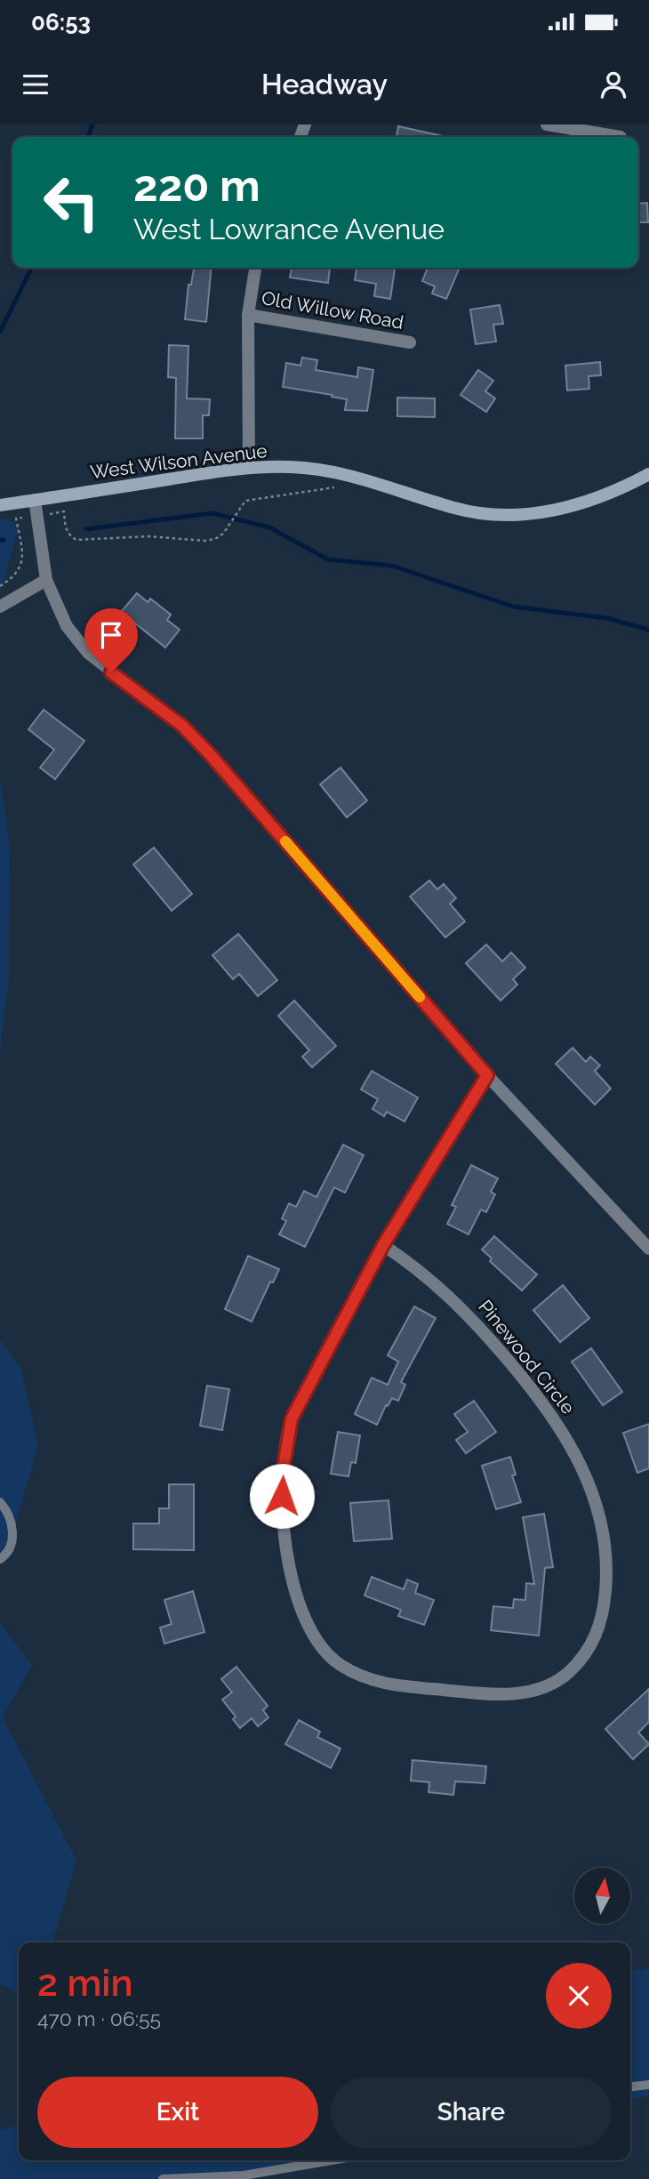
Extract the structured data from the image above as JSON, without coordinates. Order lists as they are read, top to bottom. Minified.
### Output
{"streets":{"street":["Old Willow Road","West Wilson Avenue","Pinewood Circle"]},"north":"top","page":{"status":"06:53","header":"Headway","turn":["220 m","West Lowrance Avenue"],"heading":["2 min","470 m · 06:55"],"buttons":["Exit","Share"]}}
